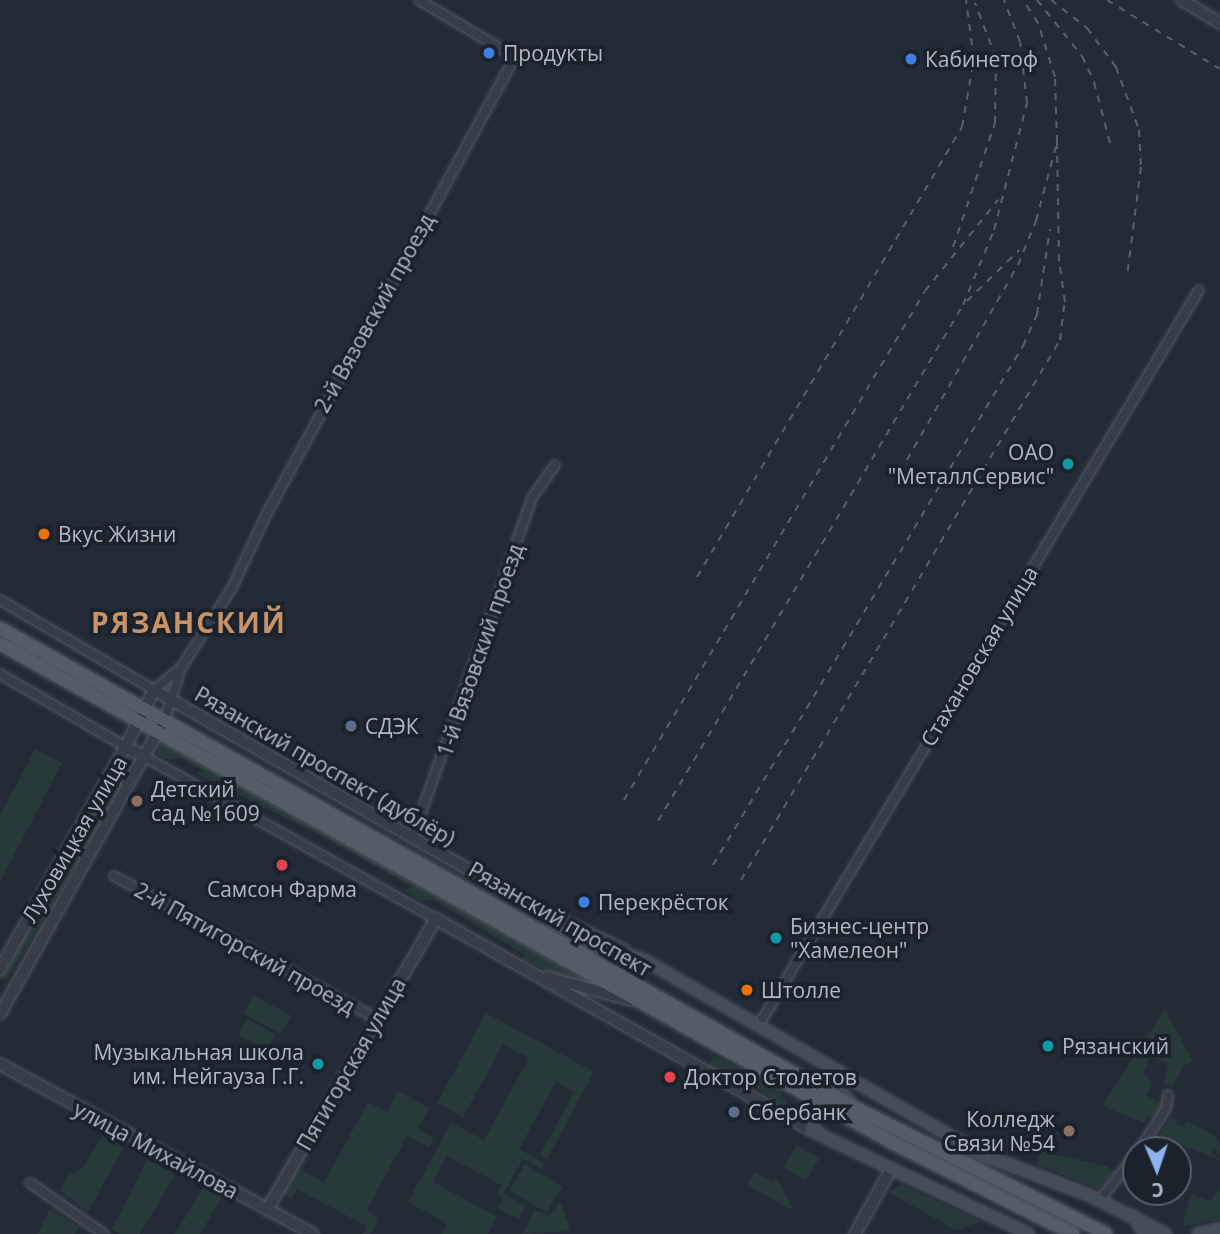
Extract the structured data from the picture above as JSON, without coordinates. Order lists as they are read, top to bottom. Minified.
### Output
{"streets":{"main road":["Рязанский проспект (дублёр)","Рязанский проспект"],"street":["2-й Вязовский проезд","1-й Вязовский проезд","Стахановская улица","Луховицкая улица","2-й Пятигорский проезд","Пятигорская улица","улица Михайлова"]},"crossings":[["2-й Вязовский проезд","Рязанский проспект (дублёр)"],["2-й Вязовский проезд","Луховицкая улица"],["2-й Вязовский проезд","Рязанский проспект"],["1-й Вязовский проезд","Рязанский проспект (дублёр)"],["Стахановская улица","Рязанский проспект (дублёр)"],["Луховицкая улица","Рязанский проспект"],["2-й Пятигорский проезд","Пятигорская улица"],["Пятигорская улица","улица Михайлова"]],"districts":["РЯЗАНСКИЙ"],"places":["Продукты","Кабинетоф","ОАО \"МеталлСервис\"","Вкус Жизни","СДЭК","Детский сад №1609","Самсон Фарма","Перекрёсток","Бизнес-центр \"Хамелеон\"","Штолле","Рязанский","Музыкальная школа им. Нейгауза Г.Г.","Доктор Столетов","Сбербанк","Колледж Связи №54"],"north":"bottom"}
